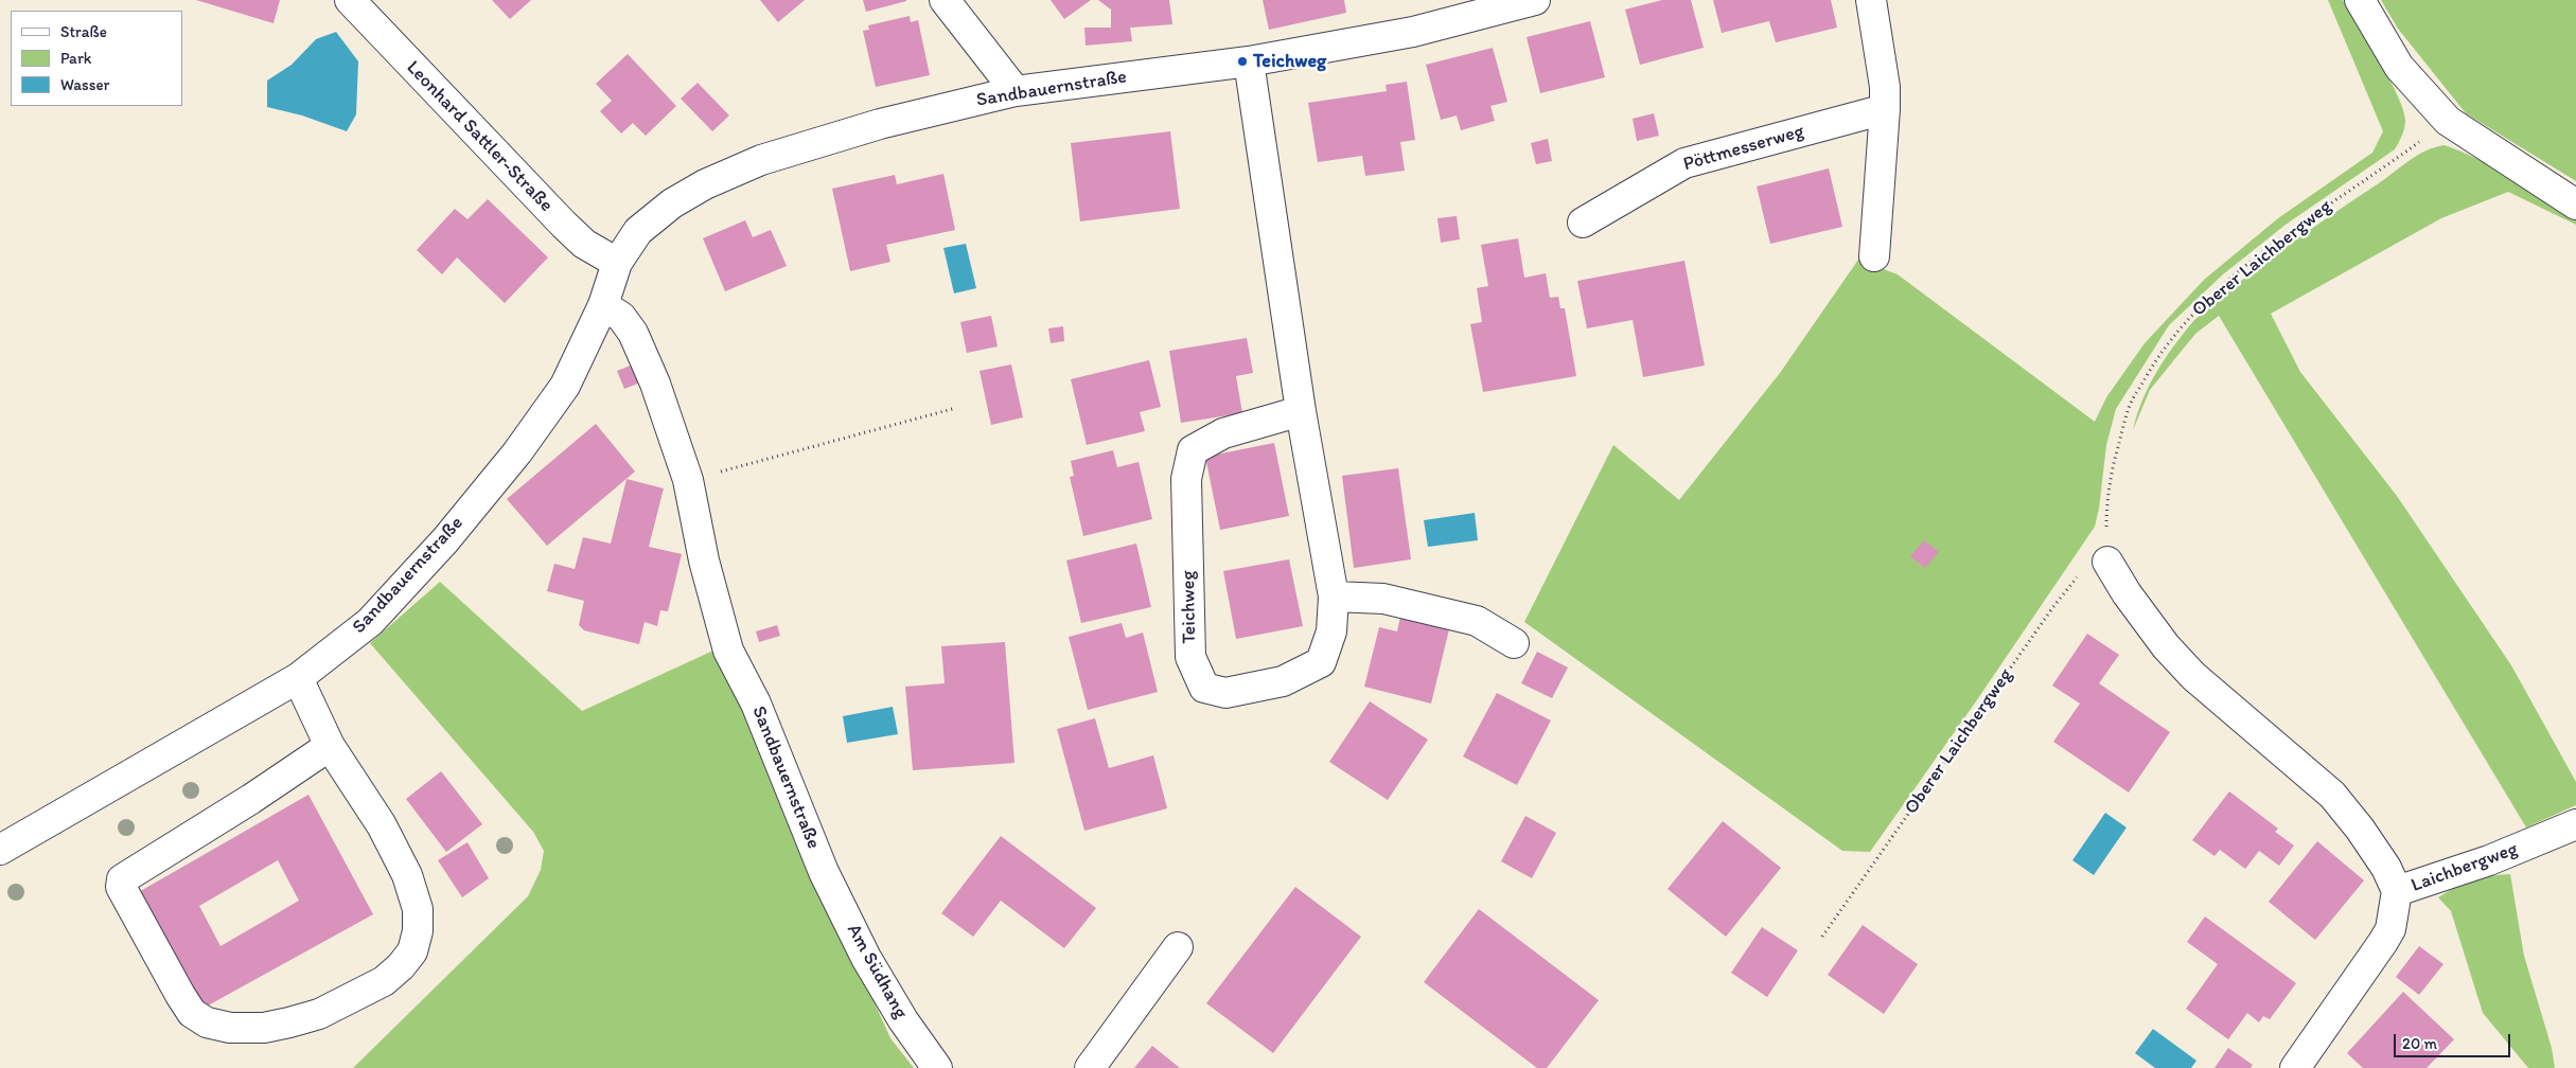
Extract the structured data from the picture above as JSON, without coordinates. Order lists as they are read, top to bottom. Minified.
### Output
{"streets":{"street":["Sandbauernstraße","Leonhard Sattler-Straße","Pöttmesserweg","Teichweg","Laichbergweg","Am Südhang"],"path":["Oberer Laichbergweg"]},"crossings":[["Sandbauernstraße","Leonhard Sattler-Straße"],["Sandbauernstraße","Teichweg"],["Sandbauernstraße","Am Südhang"]],"places":["Teichweg"],"legend":["Straße","Park","Wasser"],"scale_bar":"20 m"}
